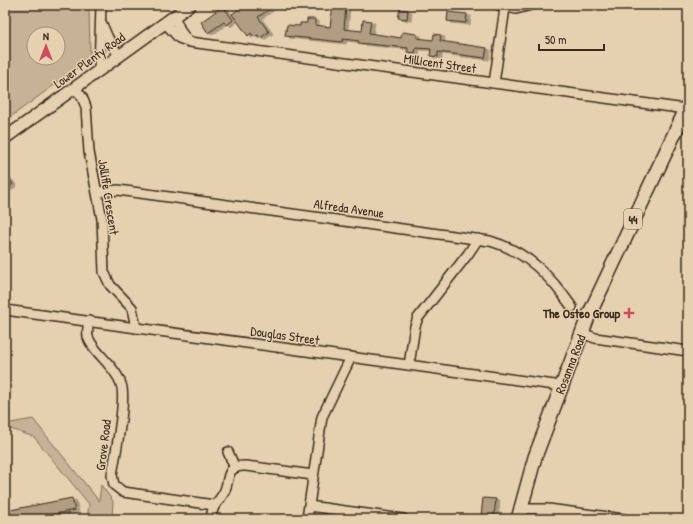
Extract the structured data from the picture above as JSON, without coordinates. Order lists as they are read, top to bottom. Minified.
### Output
{"streets":{"highway":["44","Rosanna Road"],"main road":["Lower Plenty Road"],"street":["Millicent Street","Jolliffe Crescent","Alfreda Avenue","Douglas Street","Grove Road"]},"crossings":[["Lower Plenty Road","Millicent Street"],["Lower Plenty Road","Jolliffe Crescent"],["Millicent Street","Rosanna Road"],["Jolliffe Crescent","Alfreda Avenue"],["Jolliffe Crescent","Douglas Street"],["Douglas Street","Rosanna Road"],["Douglas Street","Grove Road"]],"places":{"health":["The Osteo Group"]},"scale_bar":"50 m","north":"top"}
